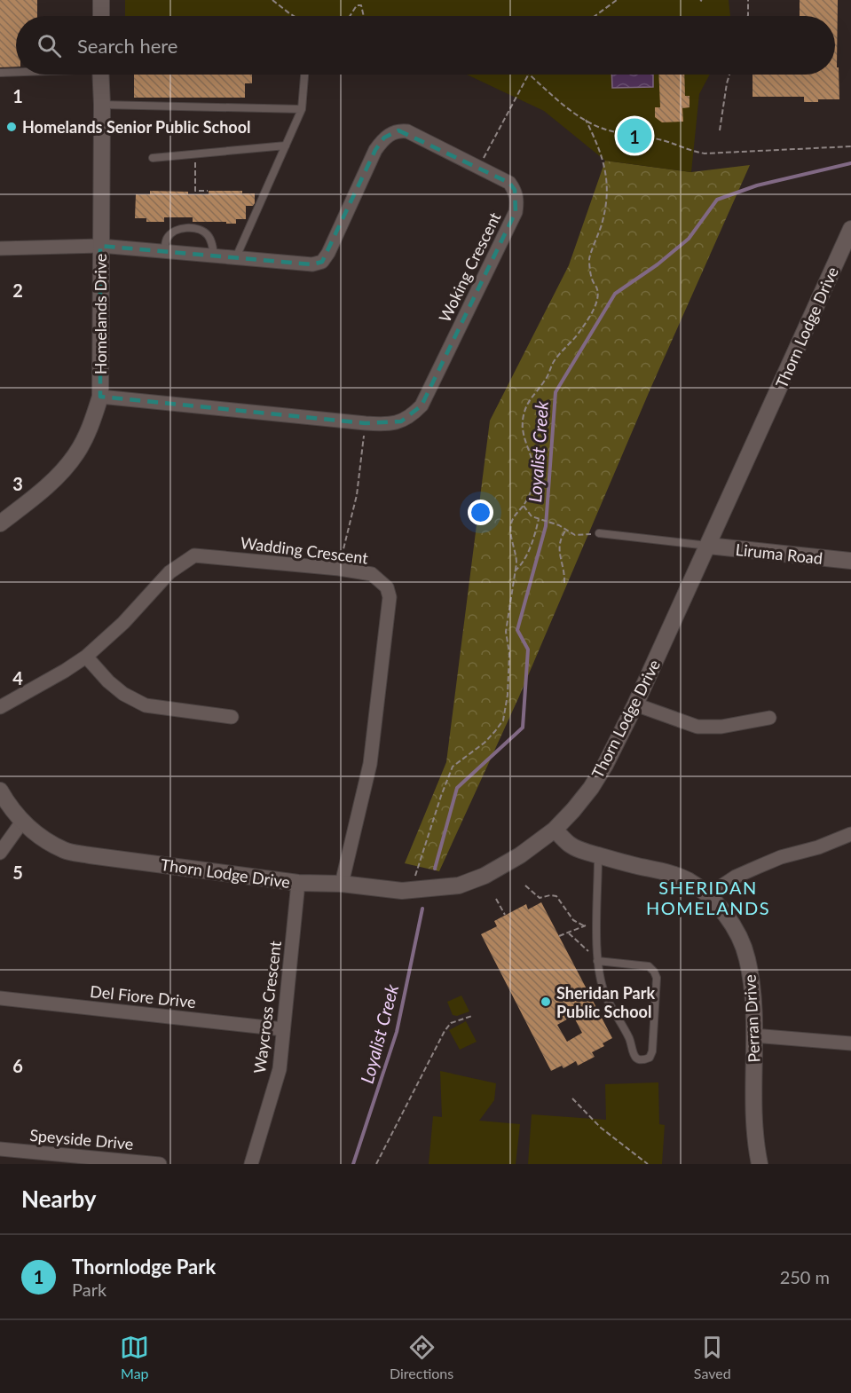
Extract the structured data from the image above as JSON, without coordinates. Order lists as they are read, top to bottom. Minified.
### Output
{"streets":{"street":["Woking Crescent","Homelands Drive","Thorn Lodge Drive","Wadding Crescent","Liruma Road","Del Fiore Drive","Waycross Crescent","Perran Drive","Speyside Drive"]},"crossings":[["Woking Crescent","Homelands Drive"],["Thorn Lodge Drive","Wadding Crescent"],["Thorn Lodge Drive","Liruma Road"],["Thorn Lodge Drive","Waycross Crescent"],["Thorn Lodge Drive","Perran Drive"],["Del Fiore Drive","Waycross Crescent"]],"districts":["SHERIDAN HOMELANDS"],"water":["Loyalist Creek"],"places":["Homelands Senior Public School","Sheridan Park Public School"],"page":{"search":"Search here","pins":"1","heading":"Nearby","list":[{"mark":"1","name":"Thornlodge Park","note":"Park","value":"250 m"}],"nav":["Map","Directions","Saved"]},"grid":{"rows":["1","2","3","4","5","6"]}}
